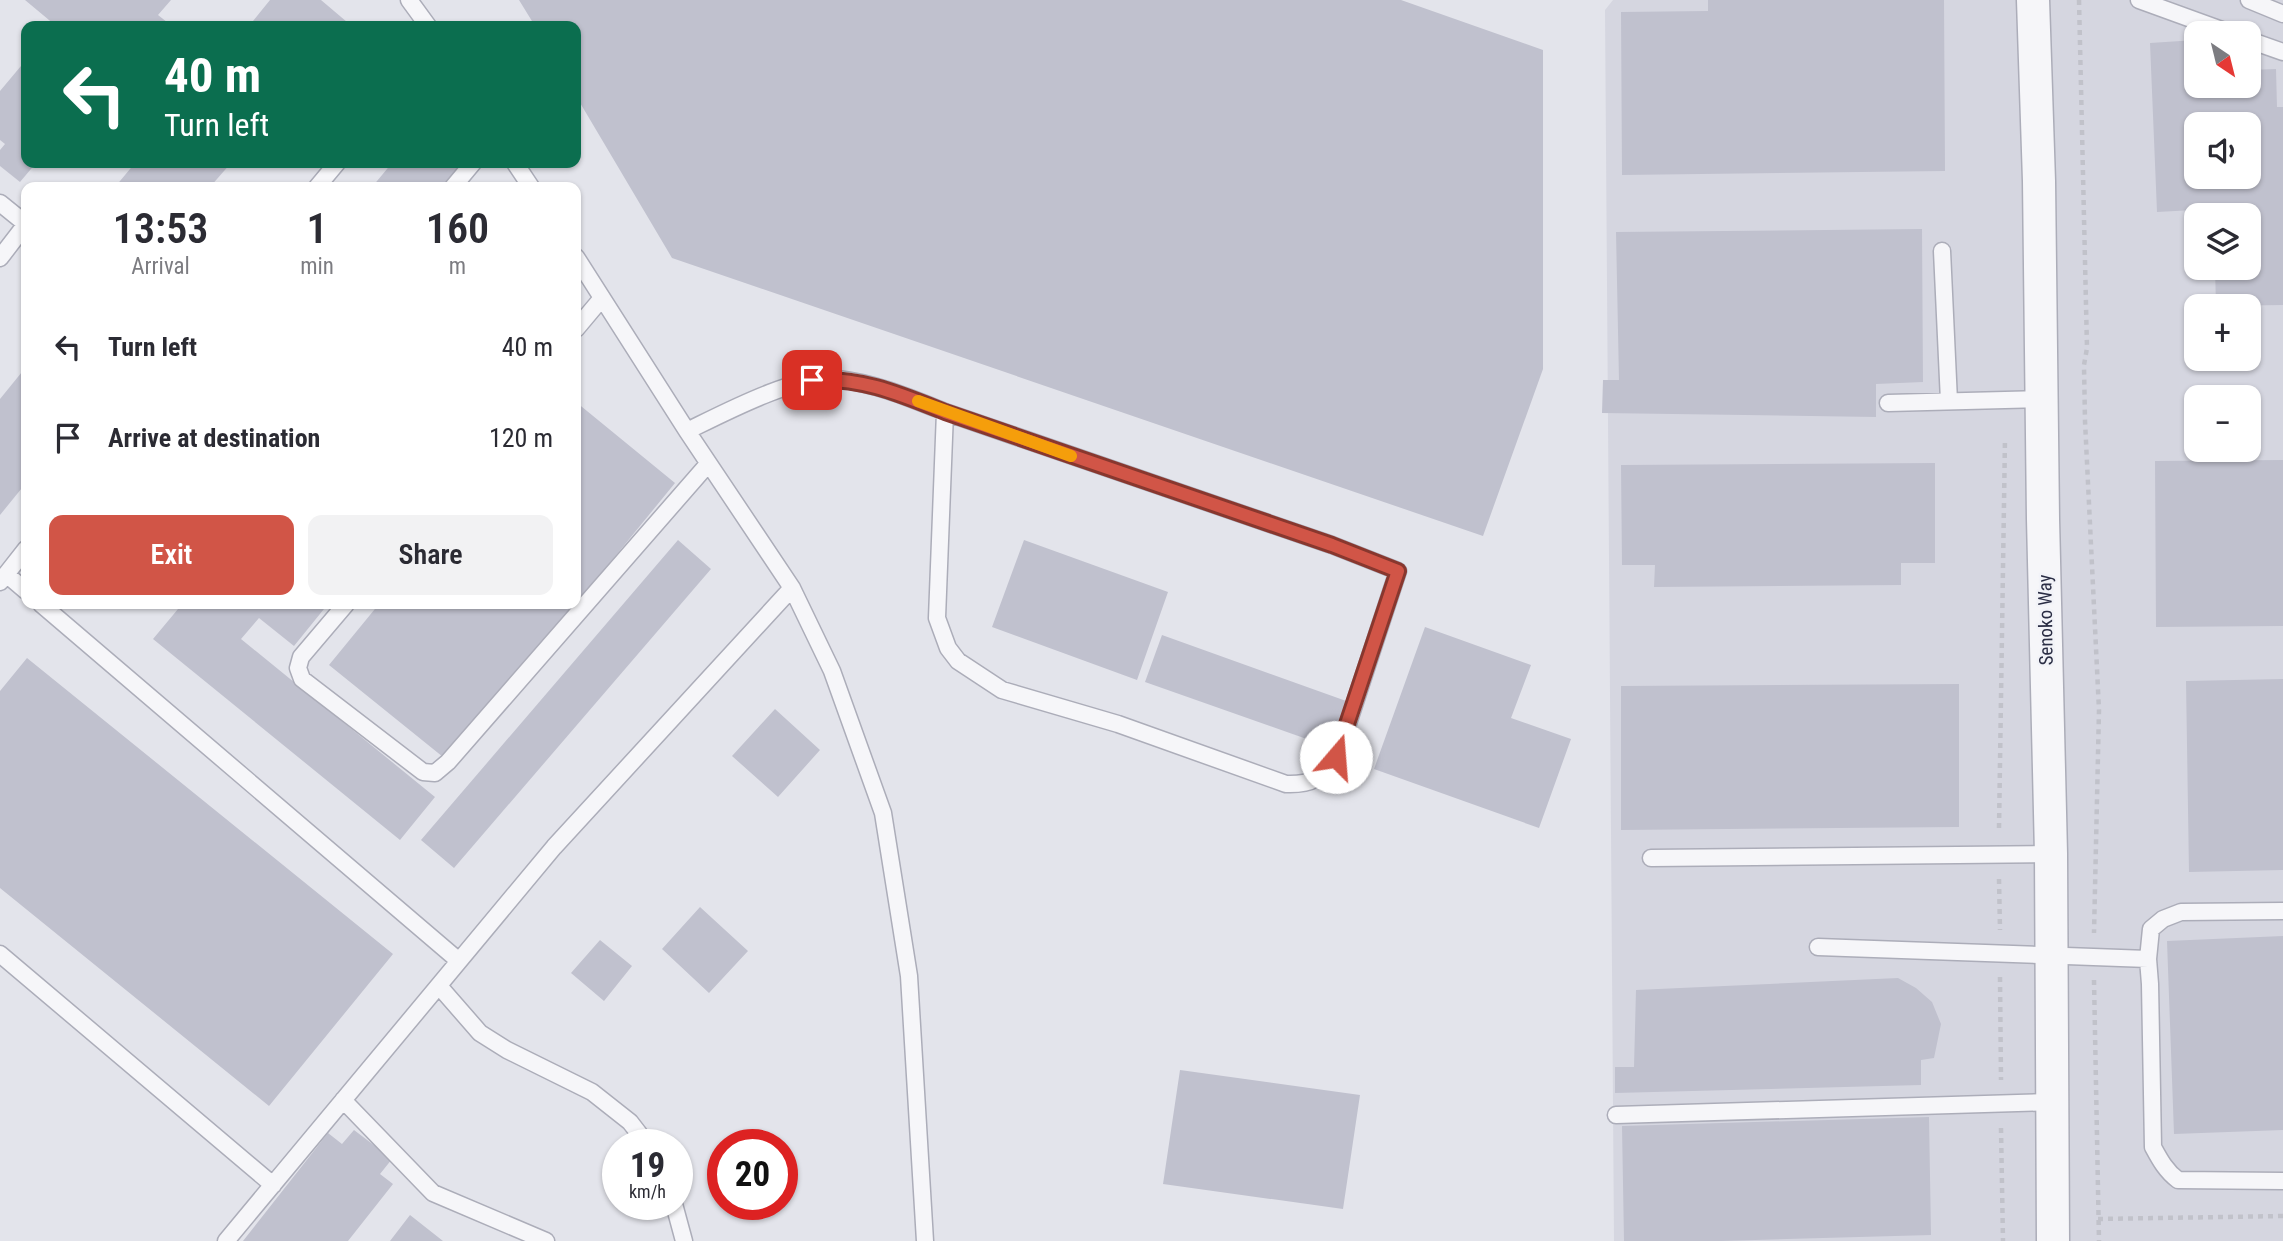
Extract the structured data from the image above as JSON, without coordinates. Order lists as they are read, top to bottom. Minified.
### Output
{"streets":{"street":["Senoko Way"]},"north":"bottom right","page":{"map_buttons":["+","−"],"turn":["40 m","Turn left"],"eta":["13:53","Arrival","1","min","160","m"],"list":[{"name":"Turn left","value":"40 m"},{"name":"Arrive at destination","value":"120 m"}],"buttons":["Exit","Share"],"speed":"19 km/h","limit":"20"}}
